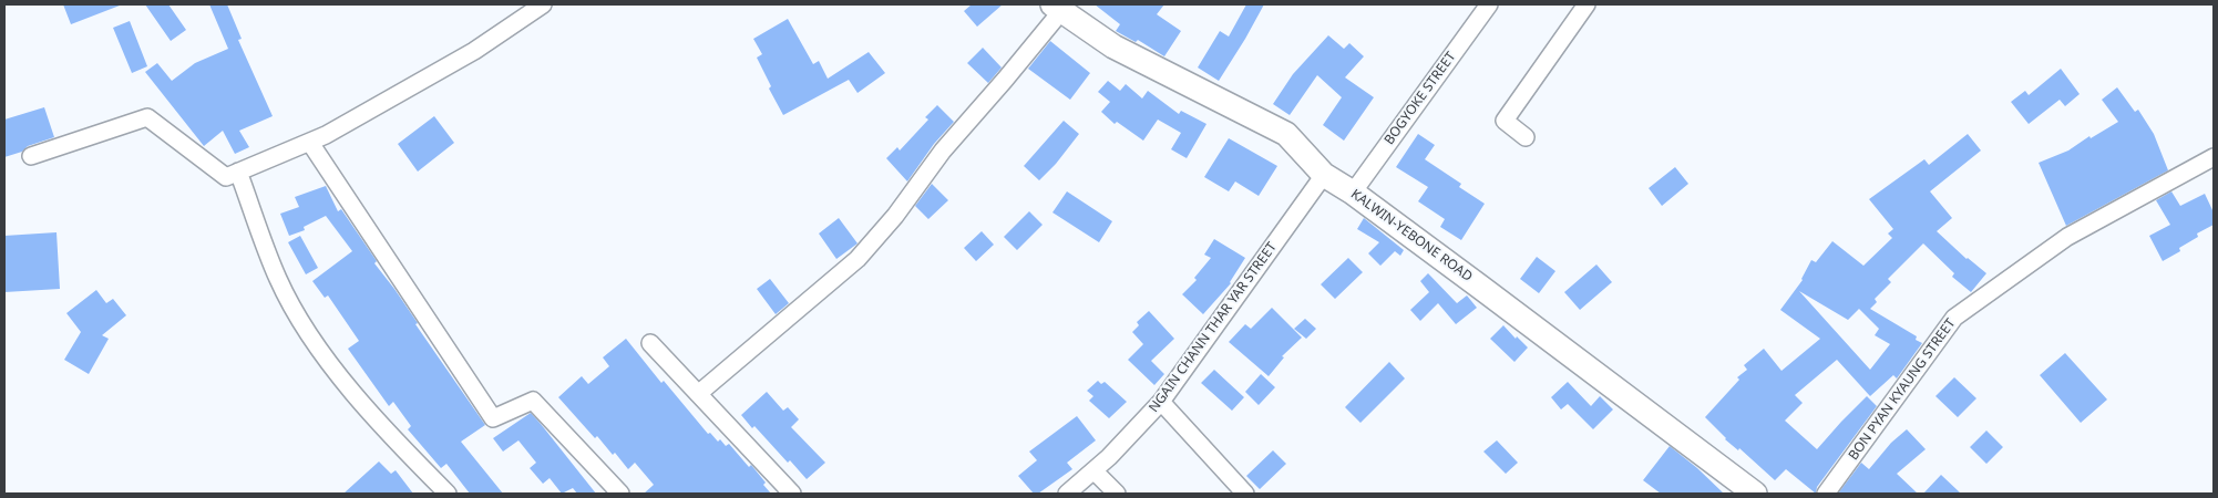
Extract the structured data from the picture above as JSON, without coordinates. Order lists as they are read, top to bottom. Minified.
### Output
{"streets":{"street":["BOGYOKE STREET","KALWIN-YEBONE ROAD","NGAIN CHANN THAR YAR STREET","BON PYAN KYAUNG STREET"]},"crossings":[["BOGYOKE STREET","KALWIN-YEBONE ROAD"],["KALWIN-YEBONE ROAD","NGAIN CHANN THAR YAR STREET"]]}
